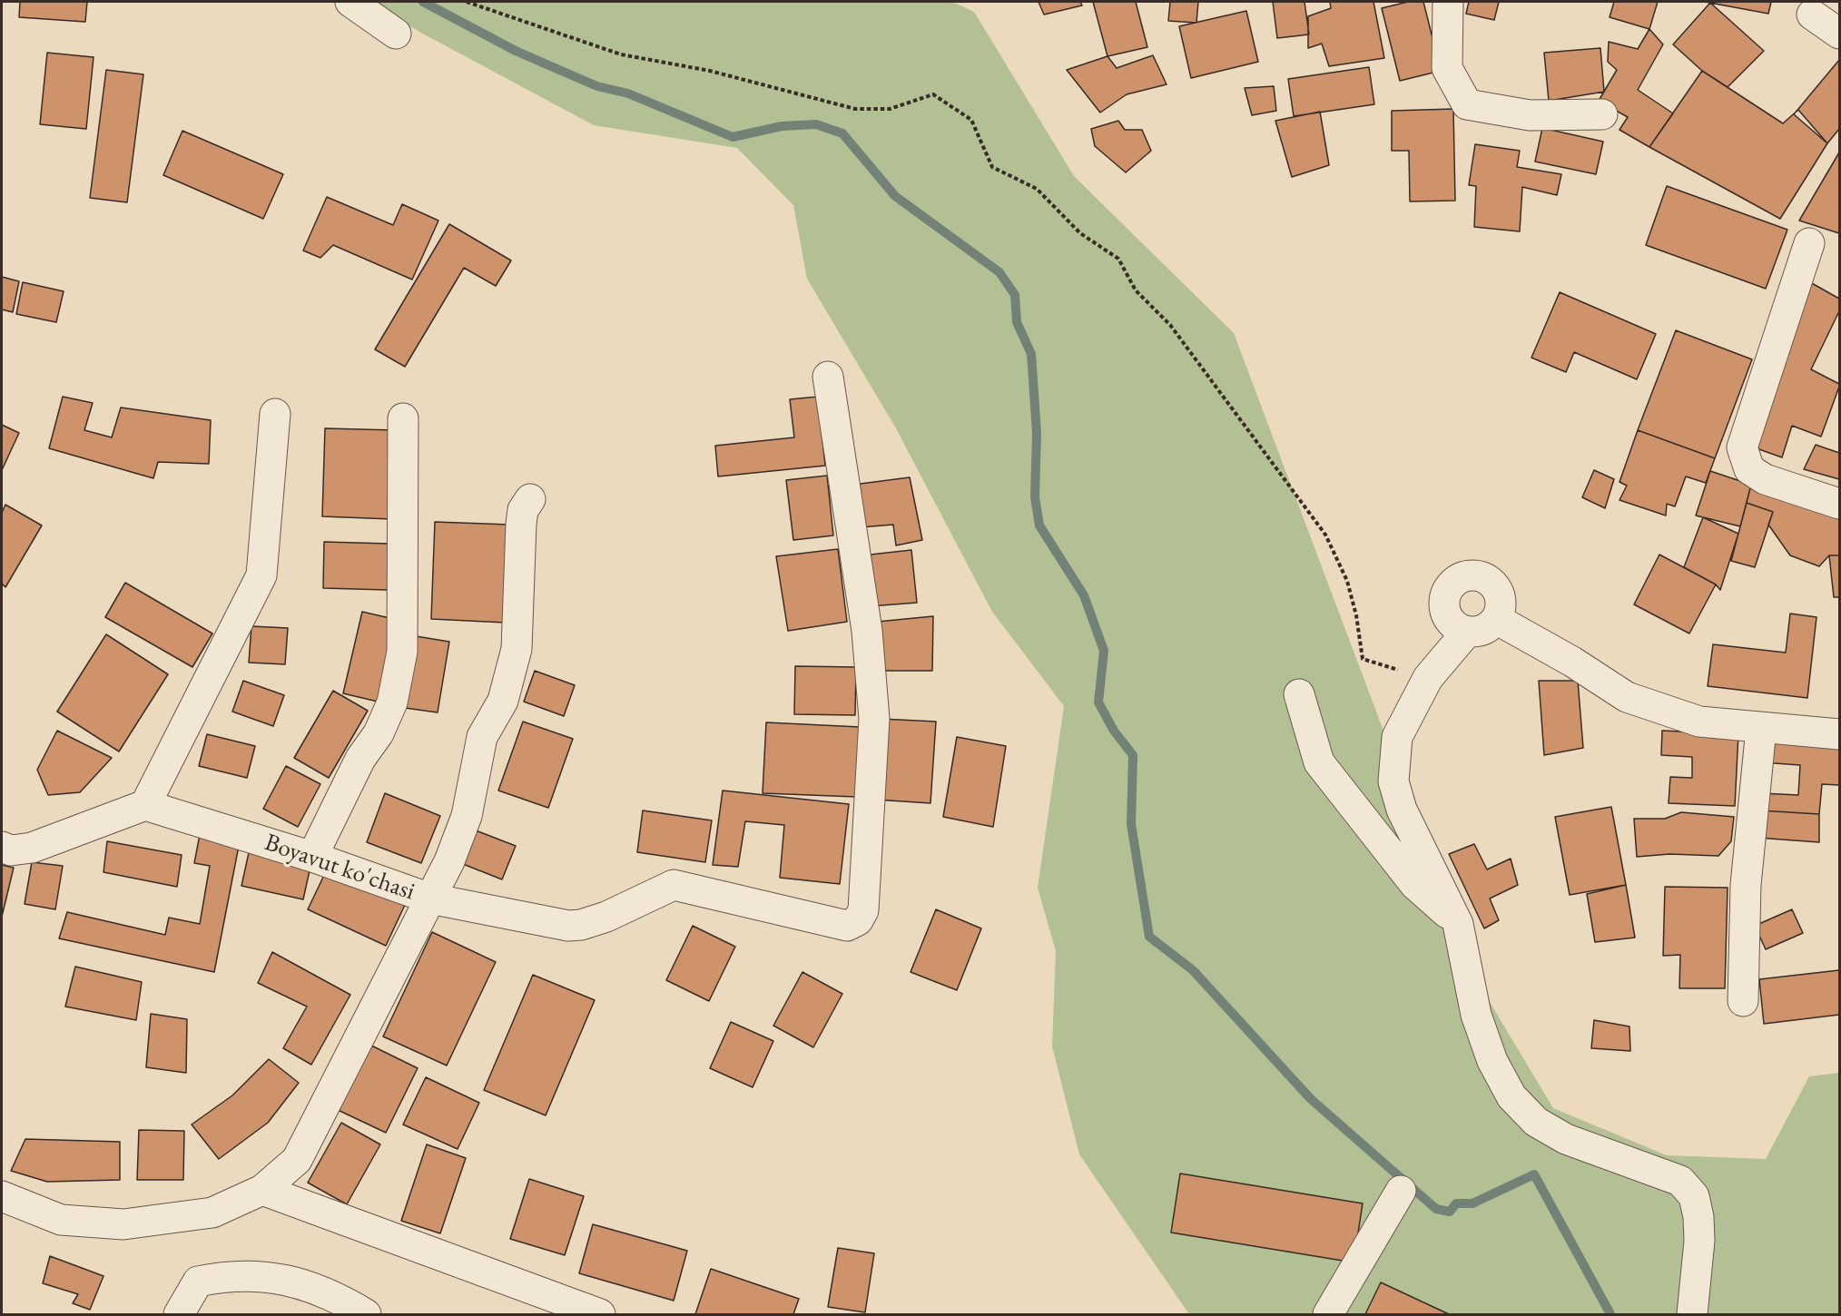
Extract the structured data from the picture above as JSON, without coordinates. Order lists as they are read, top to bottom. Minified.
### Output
{"streets":{"street":["Boyavut ko'chasi"]}}
